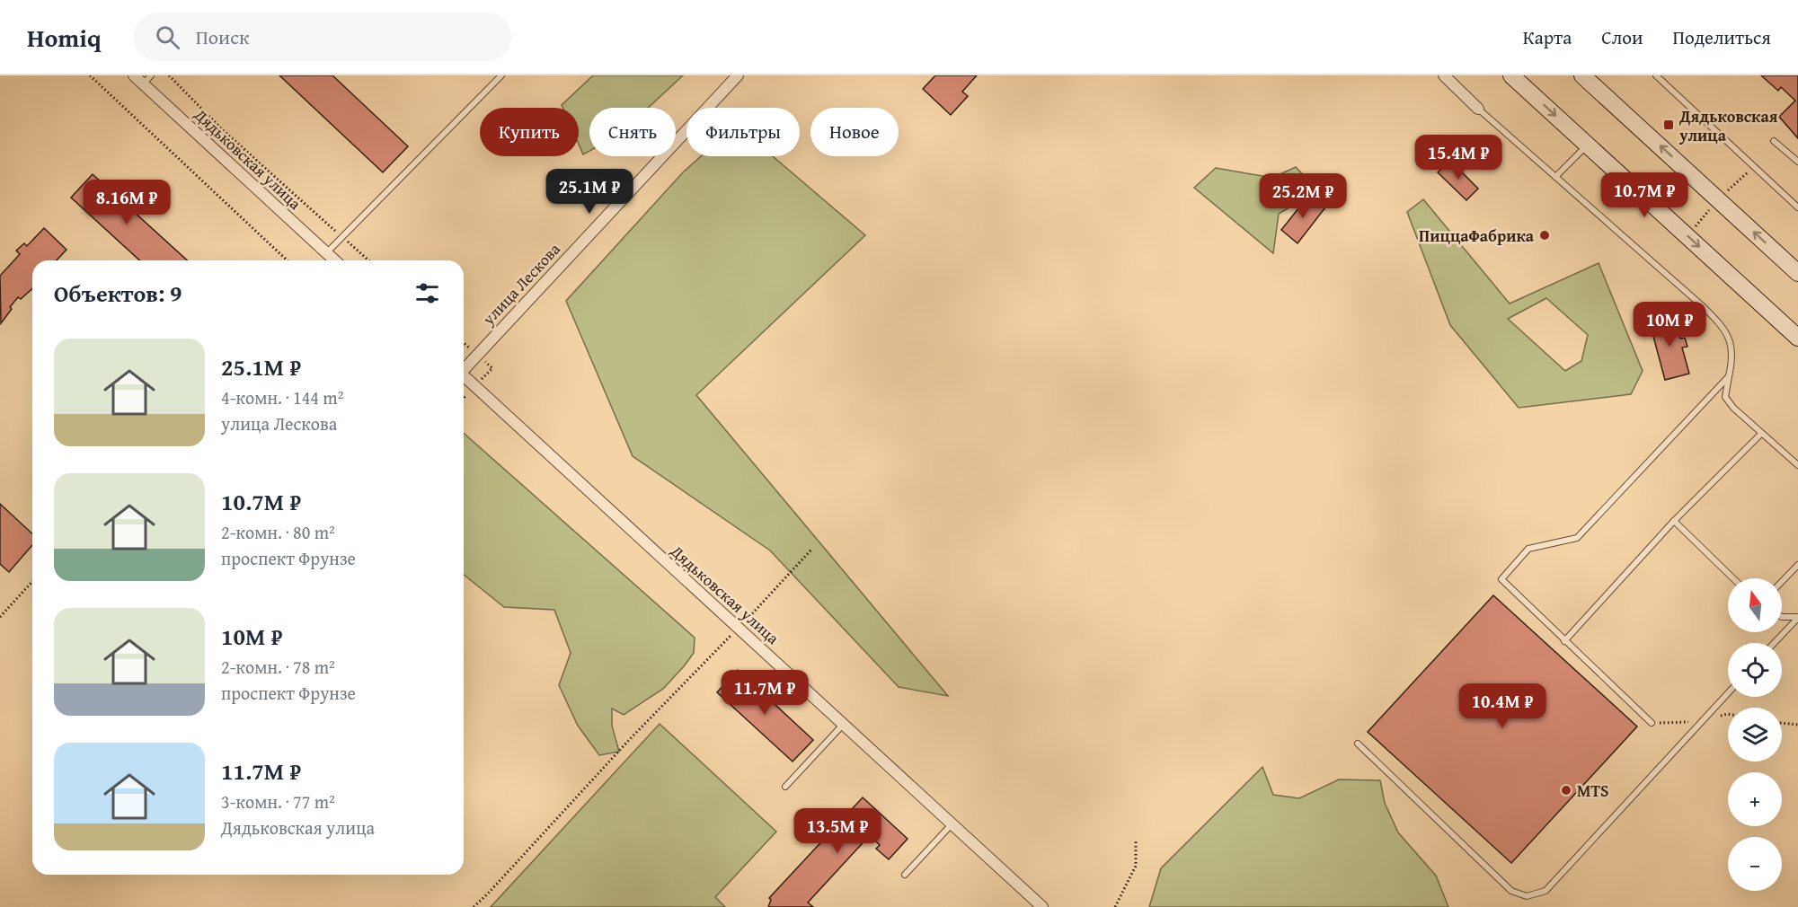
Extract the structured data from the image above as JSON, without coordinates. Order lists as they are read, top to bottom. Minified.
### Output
{"streets":{"street":["Дядьковская улица","улица Лескова"]},"places":{"transit":["Дядьковская улица"],"other":["ПиццаФабрика","MTS"]},"north":"top","page":{"header":"Homiq","search":"Поиск","nav":["Карта","Слои","Поделиться"],"chip":["Купить","Снять","Фильтры","Новое"],"price":["15.4M ₽","25.1M ₽","10.7M ₽","25.2M ₽","8.16M ₽","10M ₽","11.7M ₽","10.4M ₽","13.5M ₽"],"heading":"Объектов: 9","list":[{"name":"25.1M ₽","note":"4-комн. · 144 m² · улица Лескова"},{"name":"10.7M ₽","note":"2-комн. · 80 m² · проспект Фрунзе"},{"name":"10M ₽","note":"2-комн. · 78 m² · проспект Фрунзе"},{"name":"11.7M ₽","note":"3-комн. · 77 m² · Дядьковская улица"}],"map_buttons":["+","−"]}}
